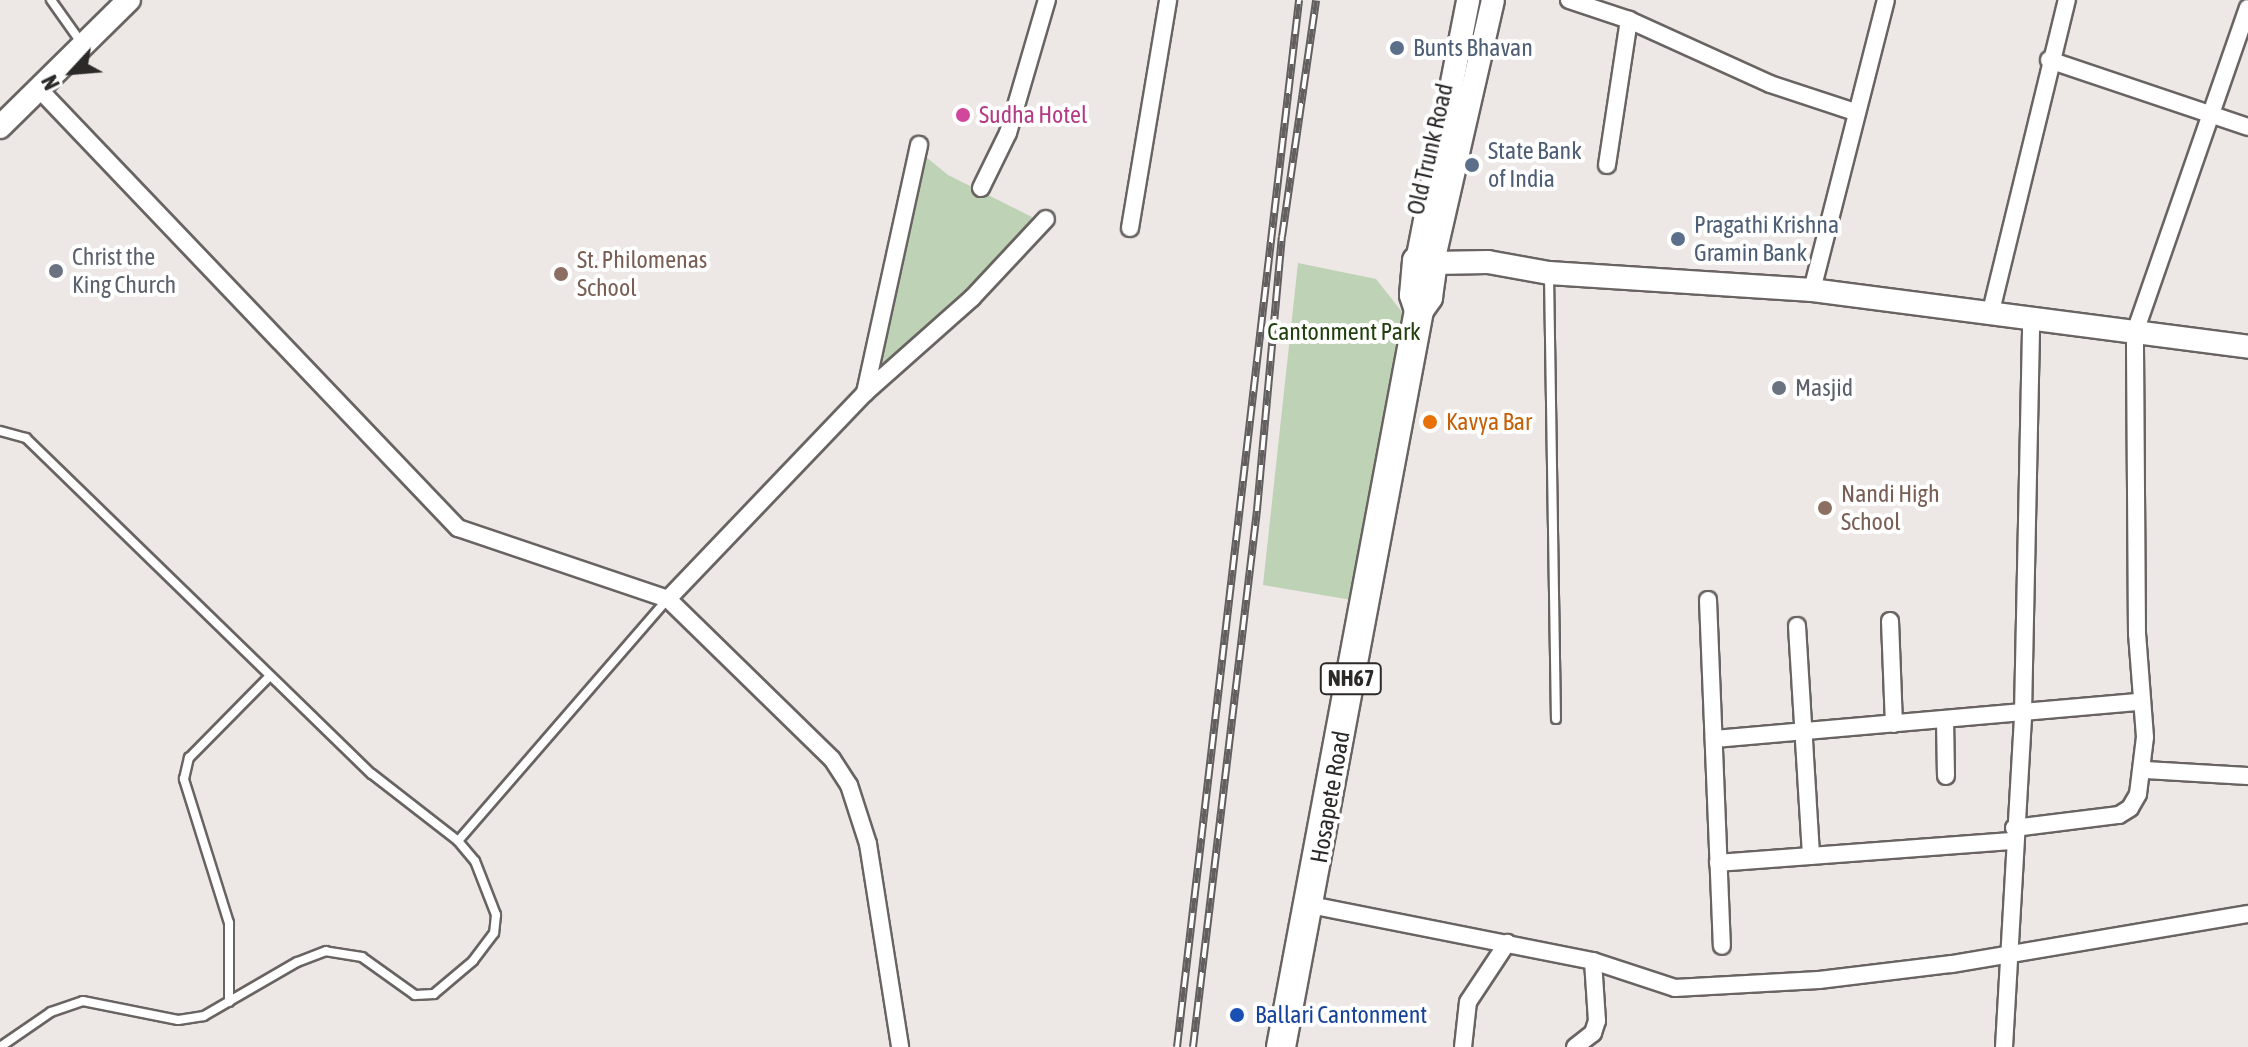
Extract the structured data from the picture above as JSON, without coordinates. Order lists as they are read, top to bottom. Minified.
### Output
{"streets":{"highway":["NH67","Hosapete Road"],"street":["Old Trunk Road"]},"crossings":[["Old Trunk Road","Hosapete Road"]],"parks":["Cantonment Park"],"places":["Bunts Bhavan","Sudha Hotel","State Bank of India","Pragathi Krishna Gramin Bank","Christ the King Church","St. Philomenas School","Masjid","Kavya Bar","Nandi High School","Ballari Cantonment"],"north":"bottom left"}
